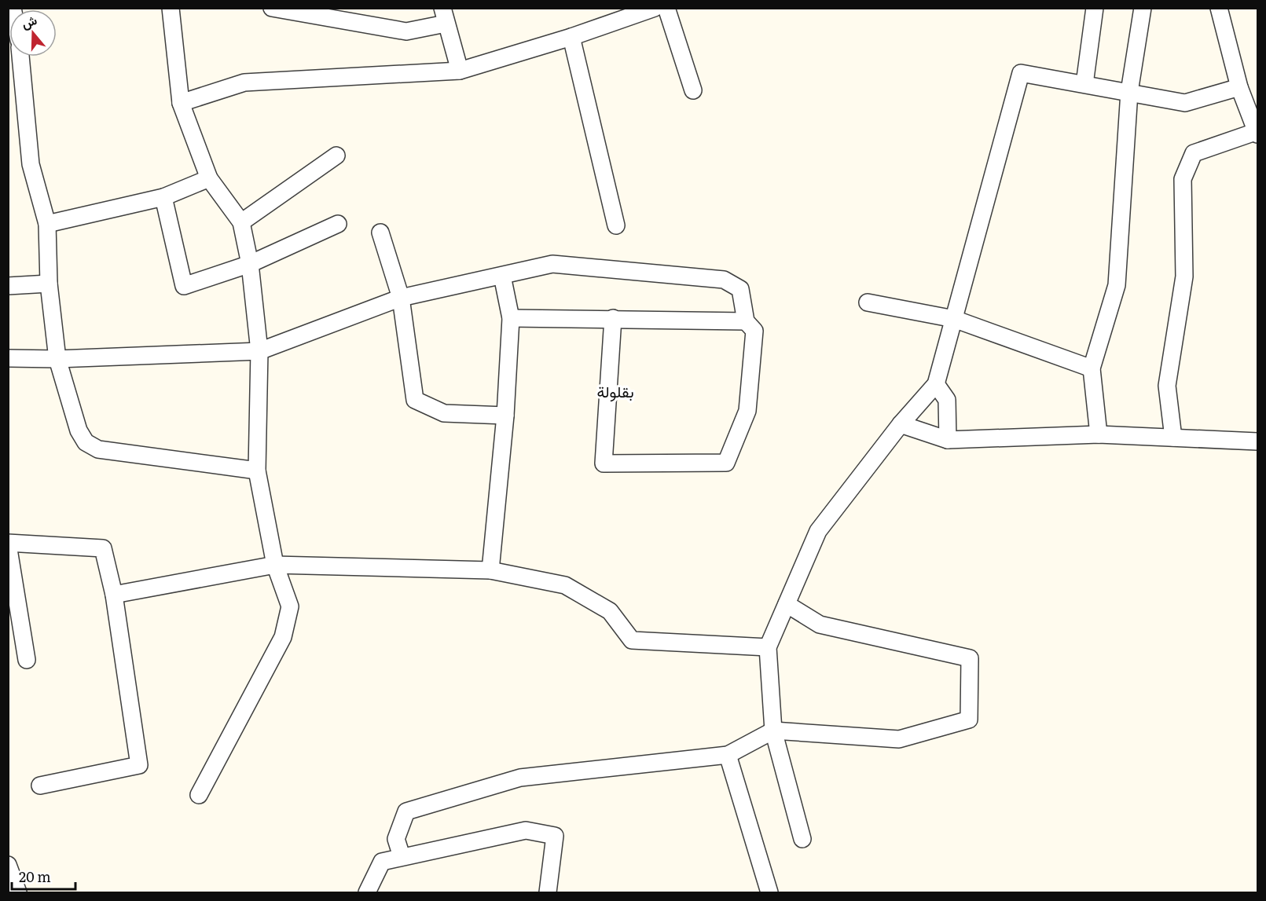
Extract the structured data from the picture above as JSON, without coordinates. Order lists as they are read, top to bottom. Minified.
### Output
{"districts":["بقلولة"],"scale_bar":"20 m","north":"top"}
